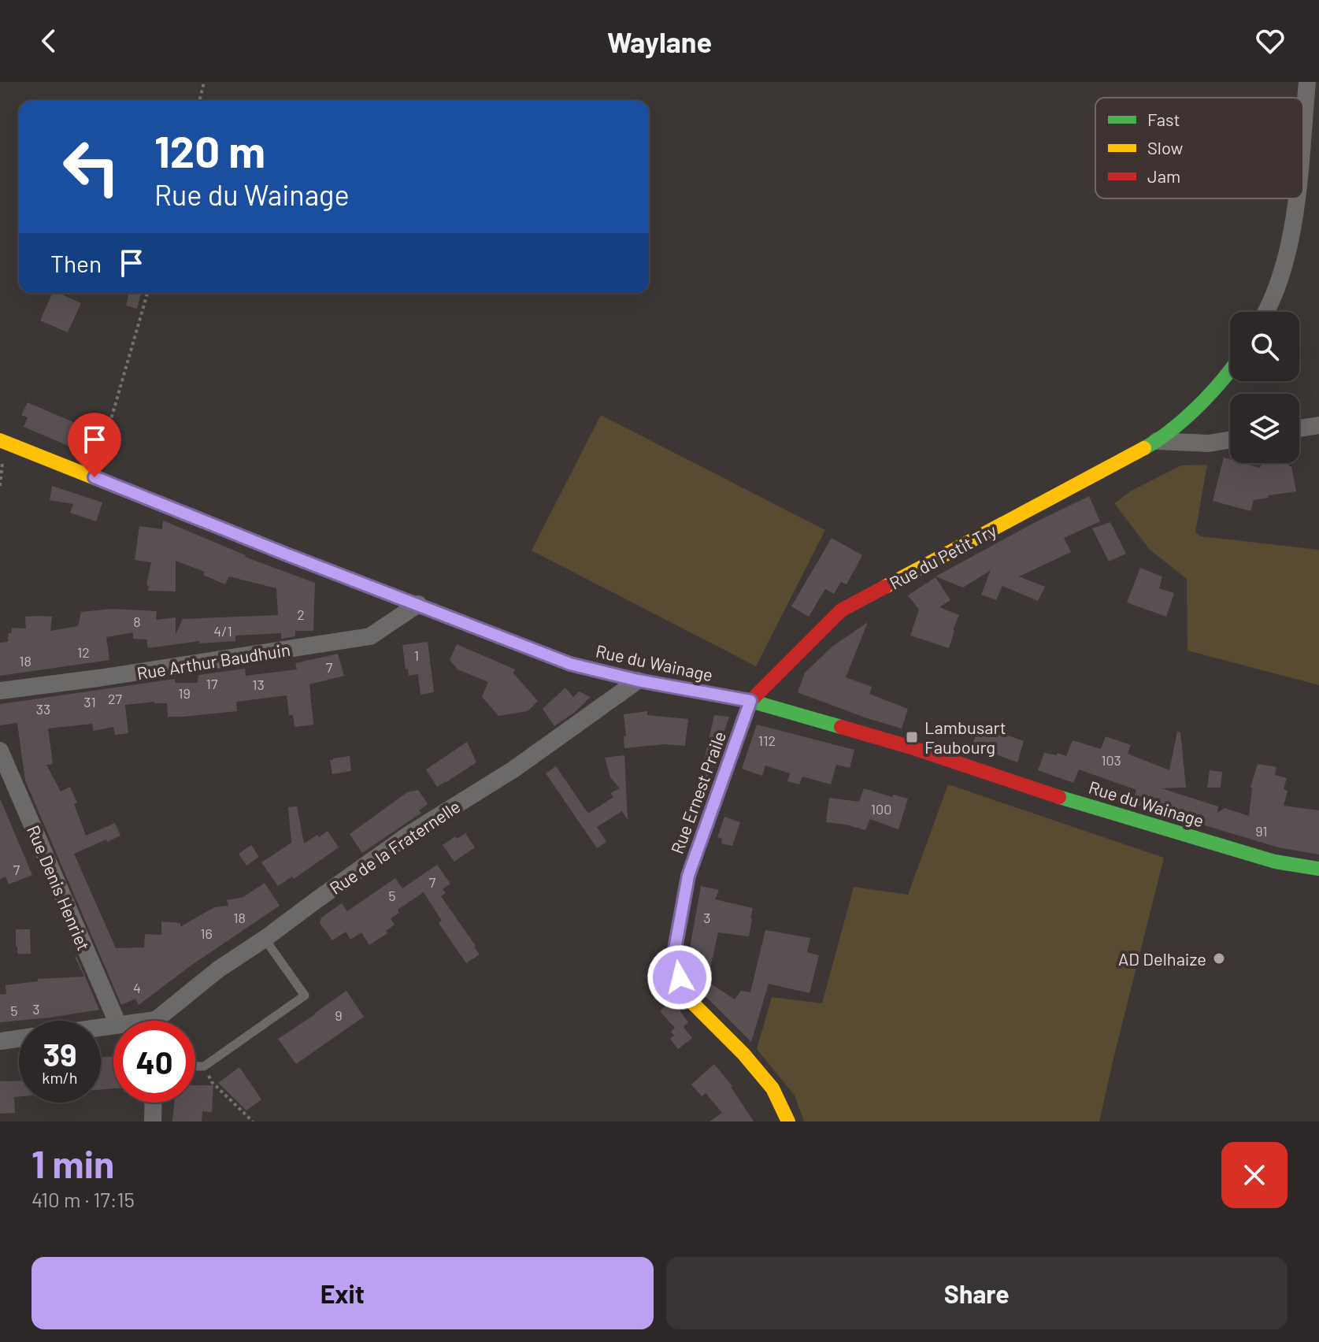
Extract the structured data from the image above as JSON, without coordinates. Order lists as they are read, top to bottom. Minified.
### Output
{"streets":{"main road":["Rue du Petit Try","Rue du Wainage","Rue Ernest Praile"],"street":["Rue Arthur Baudhuin","Rue de la Fraternelle","Rue Denis Henriet"]},"crossings":[["Rue du Petit Try","Rue du Wainage"],["Rue du Petit Try","Rue Ernest Praile"],["Rue Arthur Baudhuin","Rue du Wainage"],["Rue du Wainage","Rue Ernest Praile"],["Rue du Wainage","Rue de la Fraternelle"]],"places":{"transit":["Lambusart Faubourg"],"other":["AD Delhaize"]},"house_numbers":["2","8","4/1","12","1","18","7","17","13","19","27","31","33","112","103","100","91","7","7","5","18","3","16","4","3","5","9"],"legend":["Fast","Slow","Jam"],"page":{"header":"Waylane","turn":["120 m","Rue du Wainage"],"then":"Then","speed":"39 km/h","limit":"40","heading":["1 min","410 m · 17:15"],"buttons":["Exit","Share"]}}
